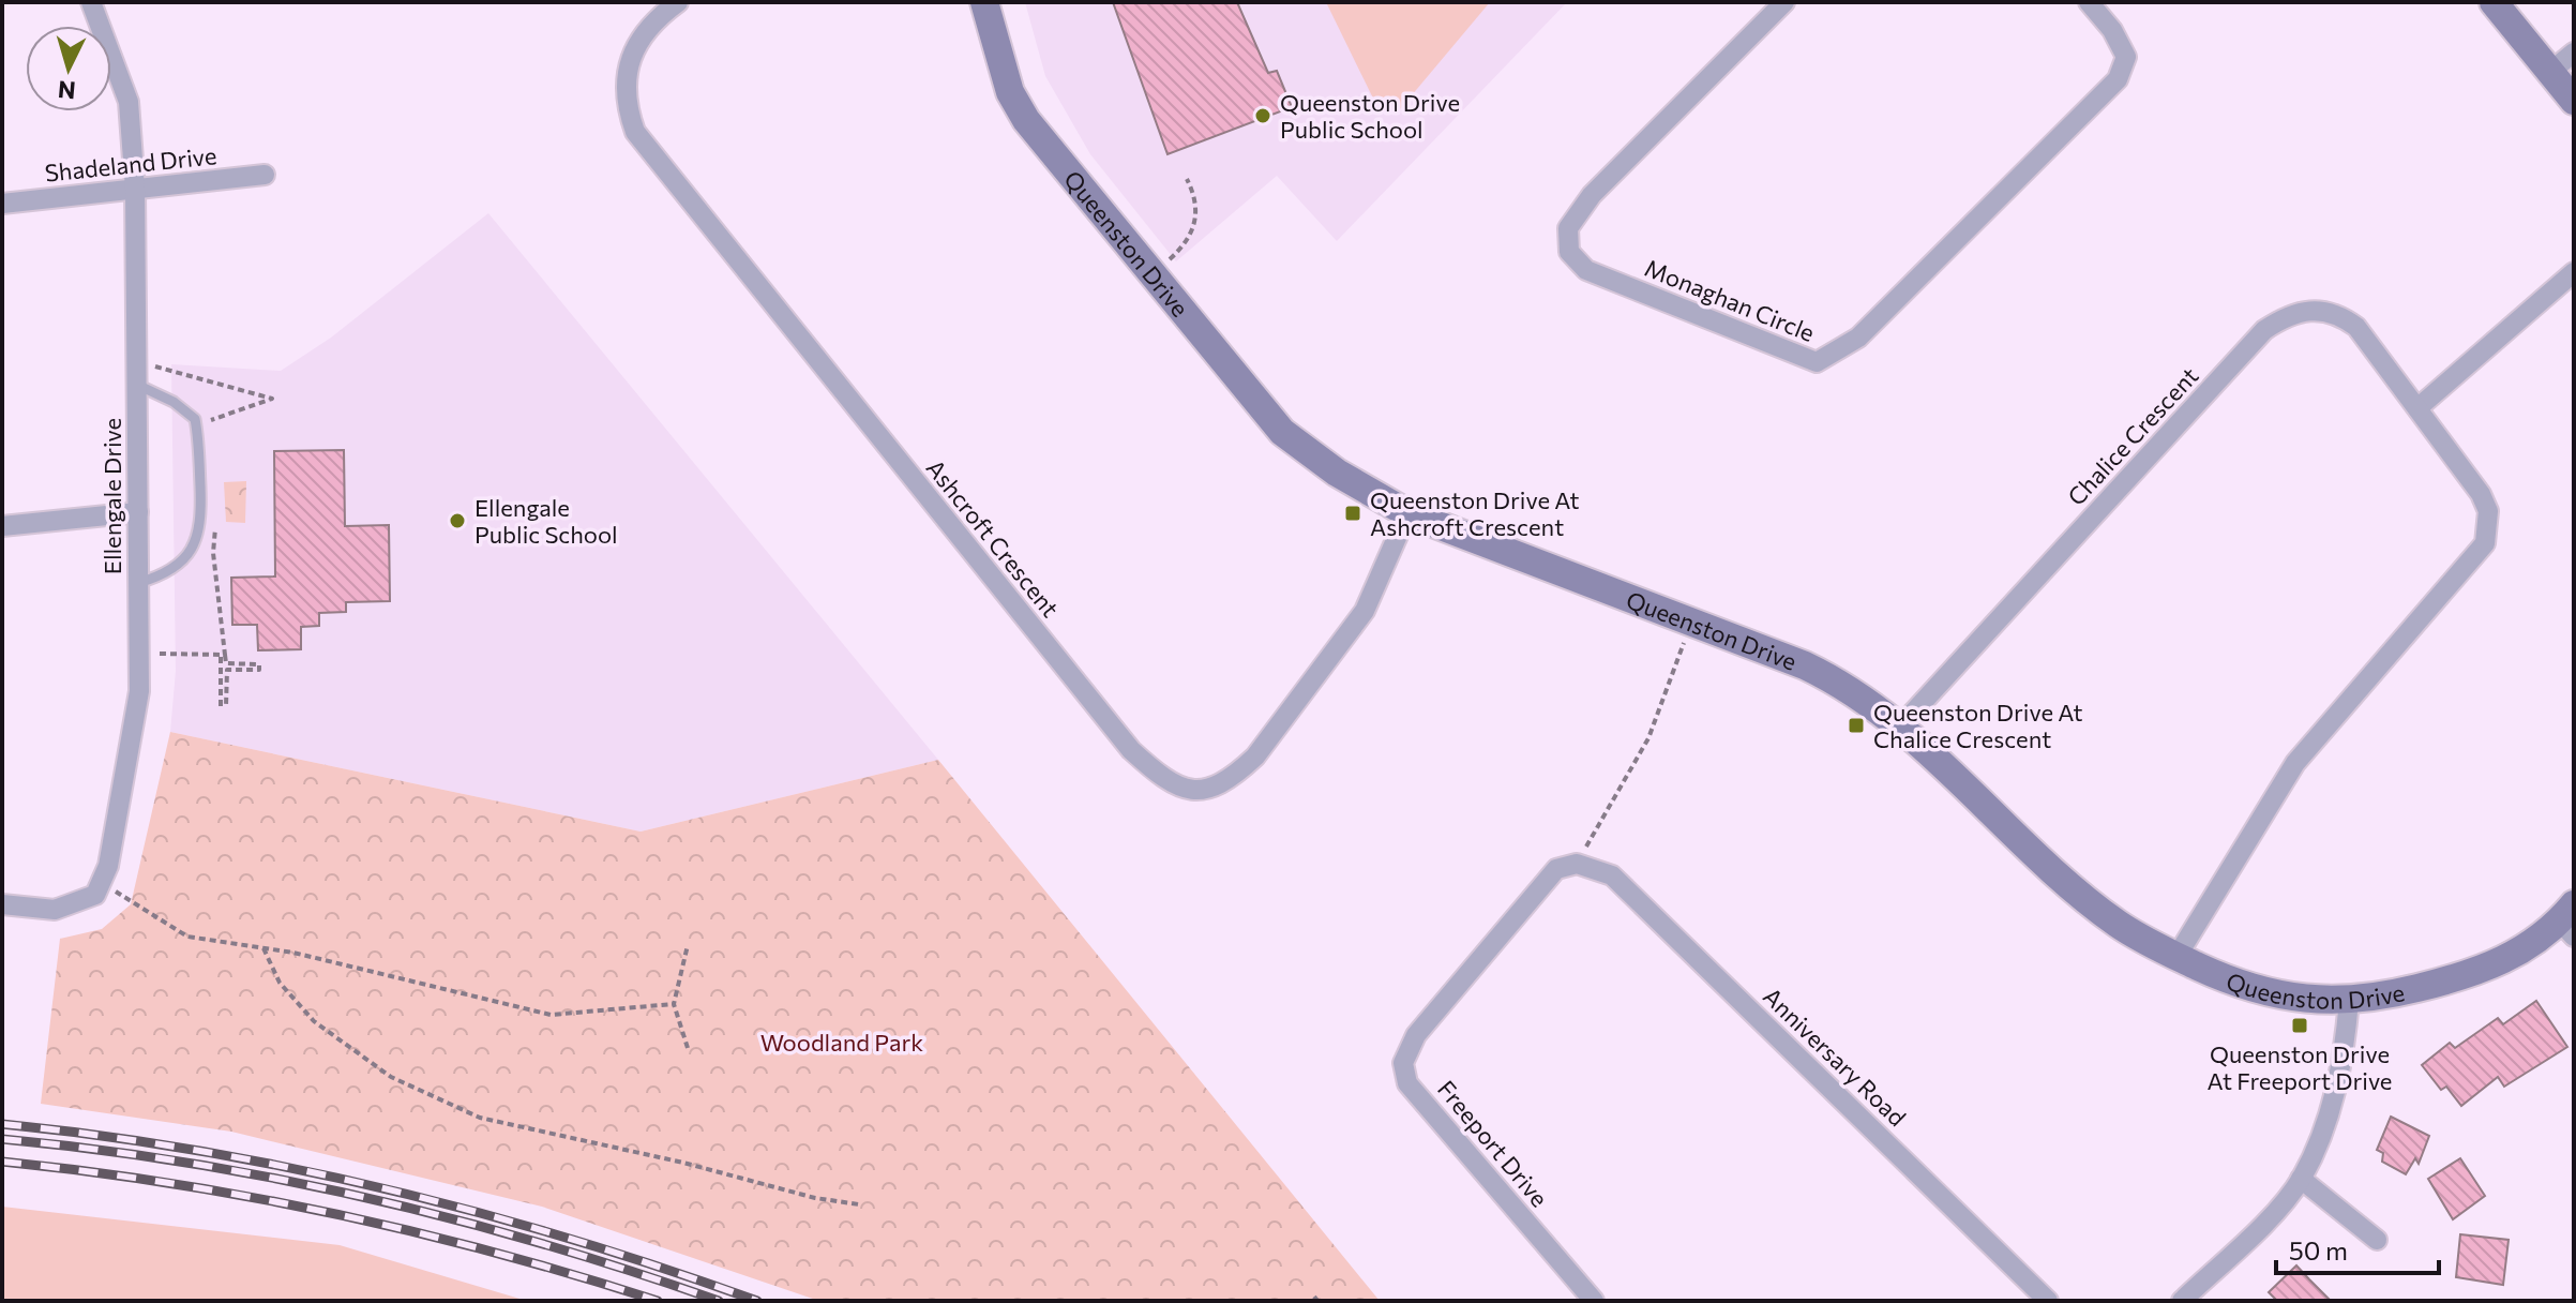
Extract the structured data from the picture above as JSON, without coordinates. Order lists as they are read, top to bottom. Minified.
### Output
{"streets":{"street":["Shadeland Drive","Queenston Drive","Monaghan Circle","Chalice Crescent","Ellengale Drive","Ashcroft Crescent","Anniversary Road","Freeport Drive"]},"crossings":[["Shadeland Drive","Ellengale Drive"],["Queenston Drive","Chalice Crescent"],["Queenston Drive","Ashcroft Crescent"],["Anniversary Road","Freeport Drive"]],"parks":["Woodland Park"],"places":{"other":["Queenston Drive Public School","Ellengale Public School"],"transit":["Queenston Drive At Ashcroft Crescent","Queenston Drive At Chalice Crescent","Queenston Drive At Freeport Drive"]},"scale_bar":"50 m","north":"bottom"}
